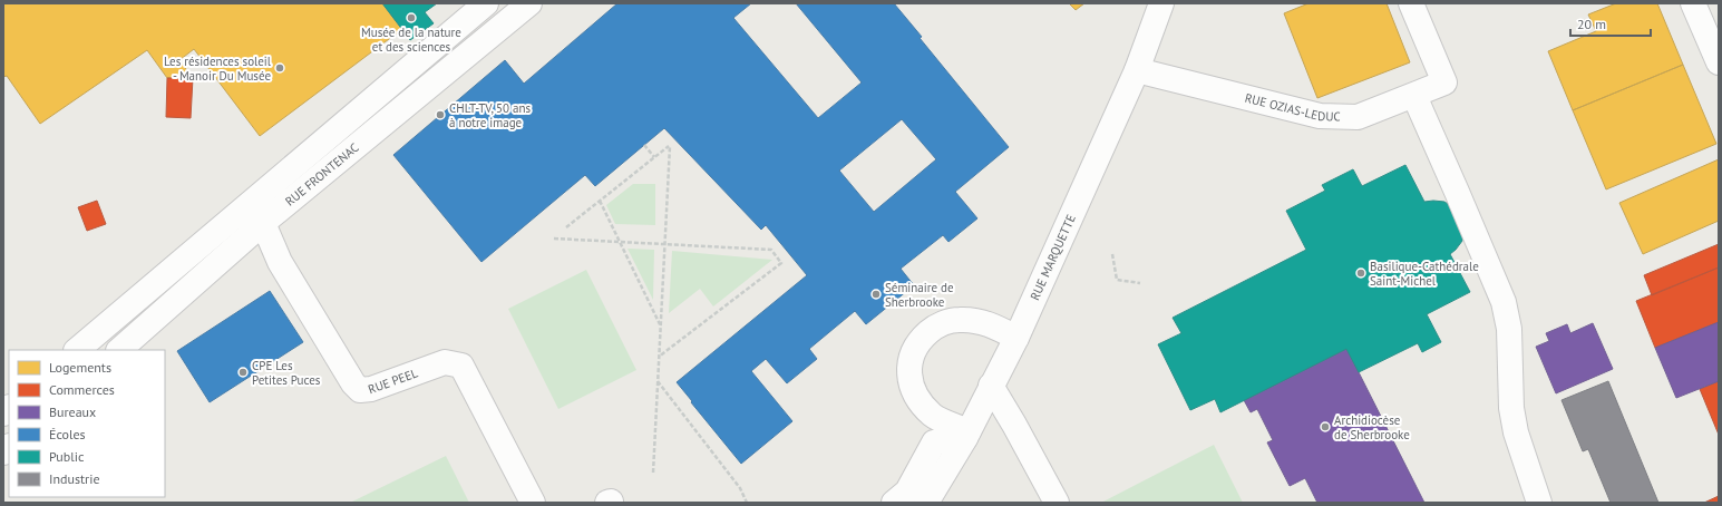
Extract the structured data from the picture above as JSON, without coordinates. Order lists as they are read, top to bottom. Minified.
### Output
{"streets":{"street":["RUE OZIAS-LEDUC","RUE FRONTENAC","RUE MARQUETTE","RUE PEEL"]},"crossings":[["RUE OZIAS-LEDUC","RUE MARQUETTE"],["RUE FRONTENAC","RUE PEEL"]],"places":["Musée de la nature et des sciences","Les résidences soleil - Manoir Du Musée","CHLT-TV, 50 ans à notre image","Basilique-Cathédrale Saint-Michel","Séminaire de Sherbrooke","CPE Les Petites Puces","Archidiocèse de Sherbrooke"],"legend":["Logements","Commerces","Bureaux","Écoles","Public","Industrie"],"scale_bar":"20 m"}
